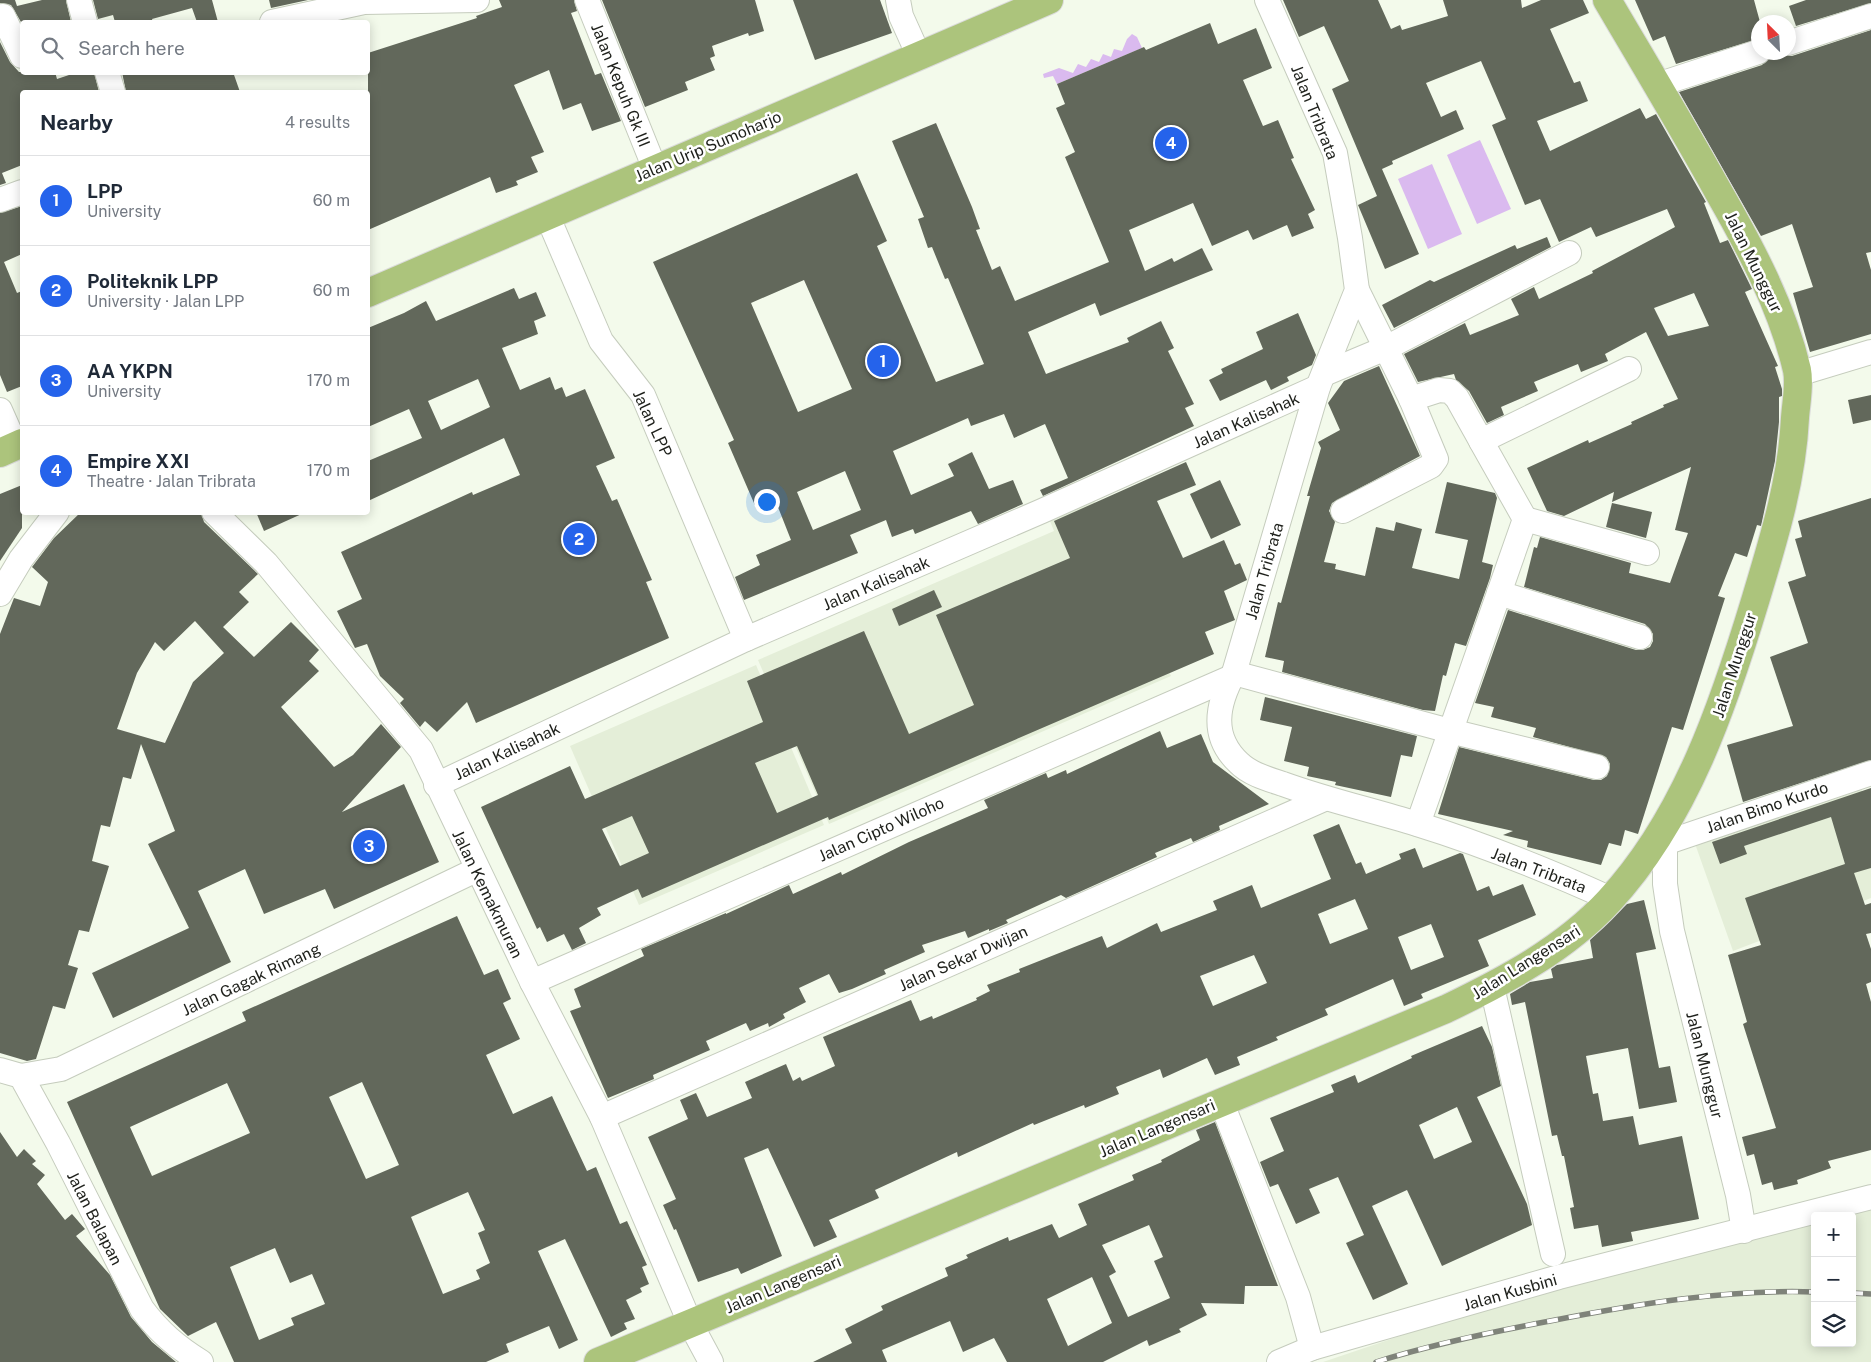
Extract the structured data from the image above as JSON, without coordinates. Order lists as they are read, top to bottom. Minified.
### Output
{"streets":{"main road":["Jalan Urip Sumoharjo","Jalan Munggur","Jalan Langensari"],"street":["Jalan Kepuh Gk III","Jalan Tribrata","Jalan Kalisahak","Jalan LPP","Jalan Bimo Kurdo","Jalan Cipto Wiloho","Jalan Kemakmuran","Jalan Sekar Dwijan","Jalan Gagak Rimang","Jalan Balapan","Jalan Kusbini"]},"crossings":[["Jalan Kepuh Gk III","Jalan Urip Sumoharjo"],["Jalan Tribrata","Jalan Kalisahak"],["Jalan Tribrata","Jalan Cipto Wiloho"],["Jalan Tribrata","Jalan Sekar Dwijan"],["Jalan Tribrata","Jalan Langensari"],["Jalan Urip Sumoharjo","Jalan LPP"],["Jalan Munggur","Jalan Bimo Kurdo"],["Jalan Munggur","Jalan Langensari"],["Jalan Munggur","Jalan Kusbini"],["Jalan Kalisahak","Jalan LPP"],["Jalan Kalisahak","Jalan Kemakmuran"],["Jalan Bimo Kurdo","Jalan Langensari"],["Jalan Cipto Wiloho","Jalan Kemakmuran"],["Jalan Kemakmuran","Jalan Sekar Dwijan"],["Jalan Kemakmuran","Jalan Langensari"],["Jalan Kemakmuran","Jalan Gagak Rimang"],["Jalan Gagak Rimang","Jalan Balapan"]],"north":"top left","page":{"search":"Search here","heading":["Nearby","4 results"],"pins":["4","1","2","3"],"list":[{"mark":"1","name":"LPP","note":"University","value":"60 m"},{"mark":"2","name":"Politeknik LPP","note":"University · Jalan LPP","value":"60 m"},{"mark":"3","name":"AA YKPN","note":"University","value":"170 m"},{"mark":"4","name":"Empire XXI","note":"Theatre · Jalan Tribrata","value":"170 m"}],"map_buttons":["+","−"]}}
